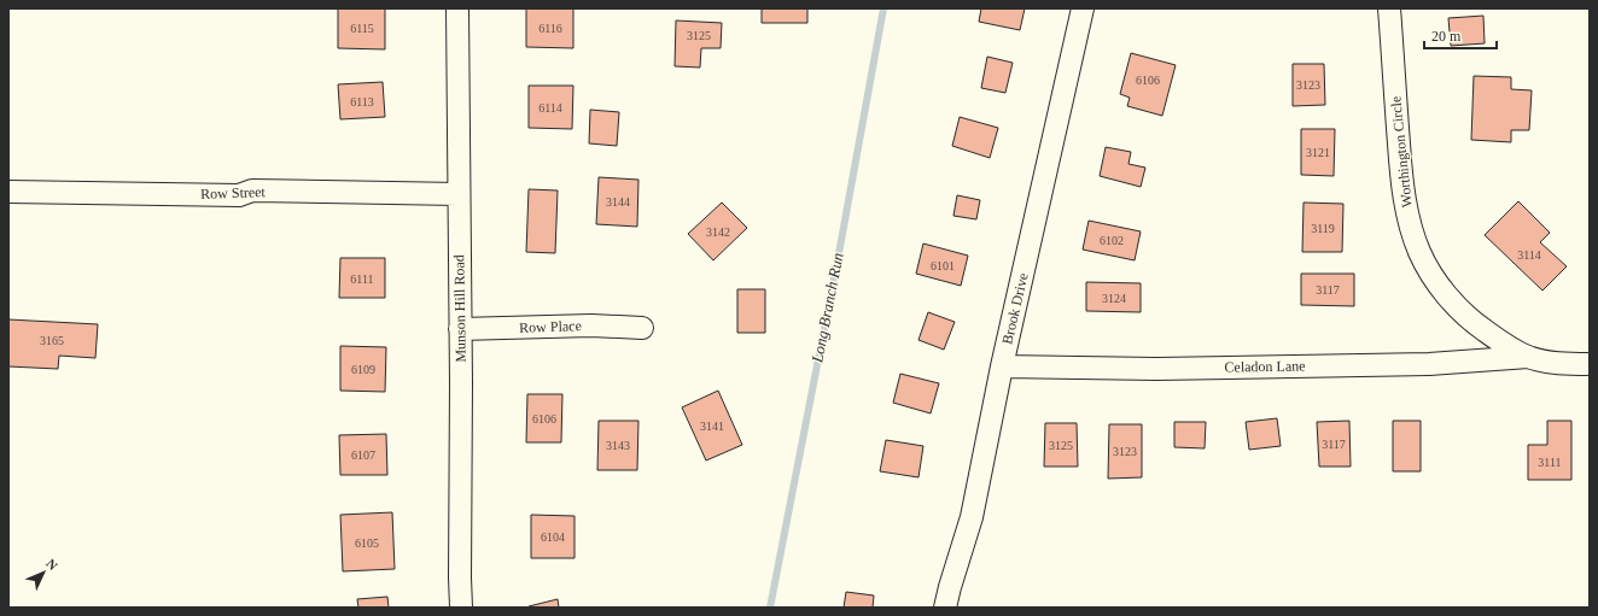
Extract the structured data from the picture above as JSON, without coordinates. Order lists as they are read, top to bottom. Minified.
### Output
{"streets":{"street":["Worthington Circle","Row Street","Munson Hill Road","Brook Drive","Row Place","Celadon Lane"]},"crossings":[["Worthington Circle","Celadon Lane"],["Row Street","Munson Hill Road"],["Munson Hill Road","Row Place"],["Brook Drive","Celadon Lane"]],"water":["Long Branch Run"],"house_numbers":["6115","6116","3125","6106","3123","6113","6114","3121","3144","3119","3142","6102","3114","6101","6111","3117","3124","3165","6109","6106","3141","3117","3143","3125","3123","6107","3111","6104","6105"],"scale_bar":"20 m","north":"top right"}
